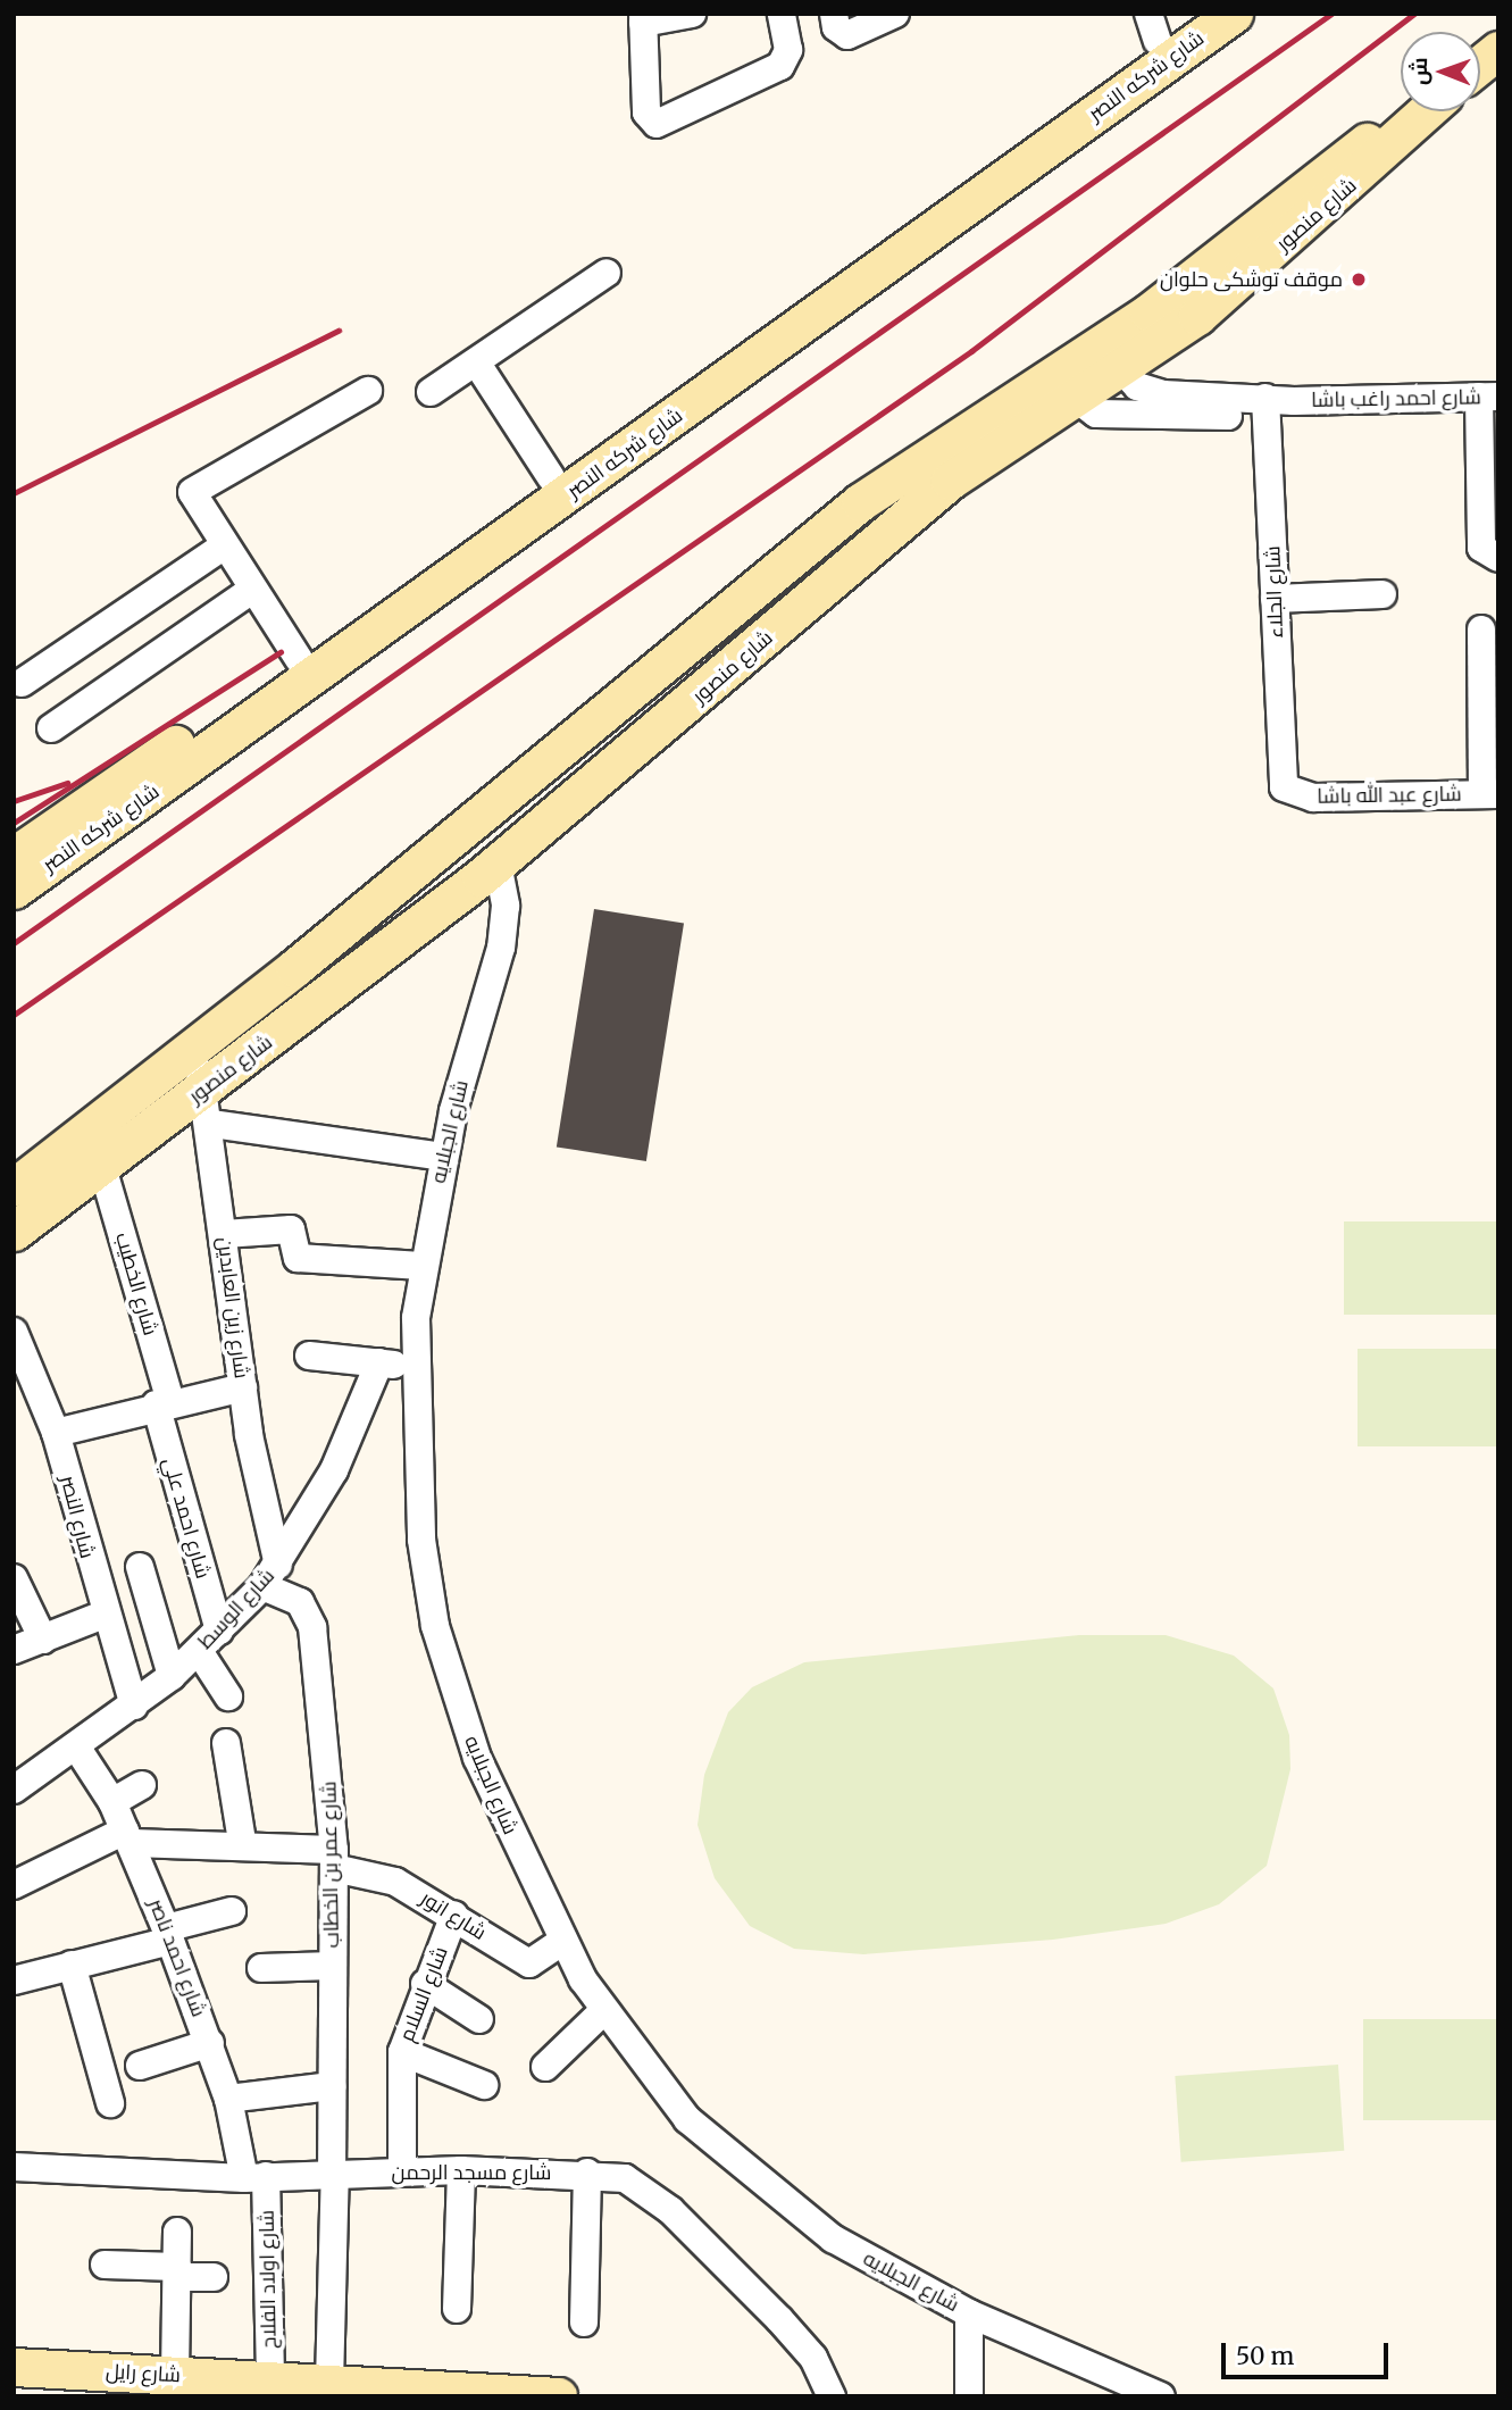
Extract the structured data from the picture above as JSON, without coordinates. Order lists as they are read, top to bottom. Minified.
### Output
{"streets":{"street":["شارع شركه النصر","شارع منصور","شارع احمد راغب باشا","شارع الجلاء","شارع عبد الله باشا","شارع الجبلايه","شارع الخطيب","شارع زين العابدين","شارع النصر","شارع احمد علي","شارع الوسط","شارع عمر بن الخطاب","شارع انور","شارع احمد ناصر","شارع السلام","شارع مسجد الرحمن","شارع اولاد الفلاح","شارع رايل"]},"crossings":[["شارع منصور","شارع احمد راغب باشا"],["شارع منصور","شارع الجبلايه"],["شارع منصور","شارع الخطيب"],["شارع منصور","شارع زين العابدين"],["شارع احمد راغب باشا","شارع الجلاء"],["شارع الجلاء","شارع عبد الله باشا"],["شارع الجبلايه","شارع انور"],["شارع الخطيب","شارع احمد علي"],["شارع زين العابدين","شارع الوسط"],["شارع زين العابدين","شارع عمر بن الخطاب"],["شارع النصر","شارع الوسط"],["شارع احمد علي","شارع الوسط"],["شارع الوسط","شارع عمر بن الخطاب"],["شارع الوسط","شارع احمد ناصر"],["شارع عمر بن الخطاب","شارع انور"],["شارع عمر بن الخطاب","شارع مسجد الرحمن"],["شارع عمر بن الخطاب","شارع رايل"],["شارع انور","شارع احمد ناصر"],["شارع انور","شارع السلام"],["شارع احمد ناصر","شارع مسجد الرحمن"],["شارع احمد ناصر","شارع اولاد الفلاح"],["شارع السلام","شارع مسجد الرحمن"],["شارع مسجد الرحمن","شارع اولاد الفلاح"],["شارع اولاد الفلاح","شارع رايل"]],"places":["موقف توشكى حلوان"],"scale_bar":"50 m","north":"left"}
